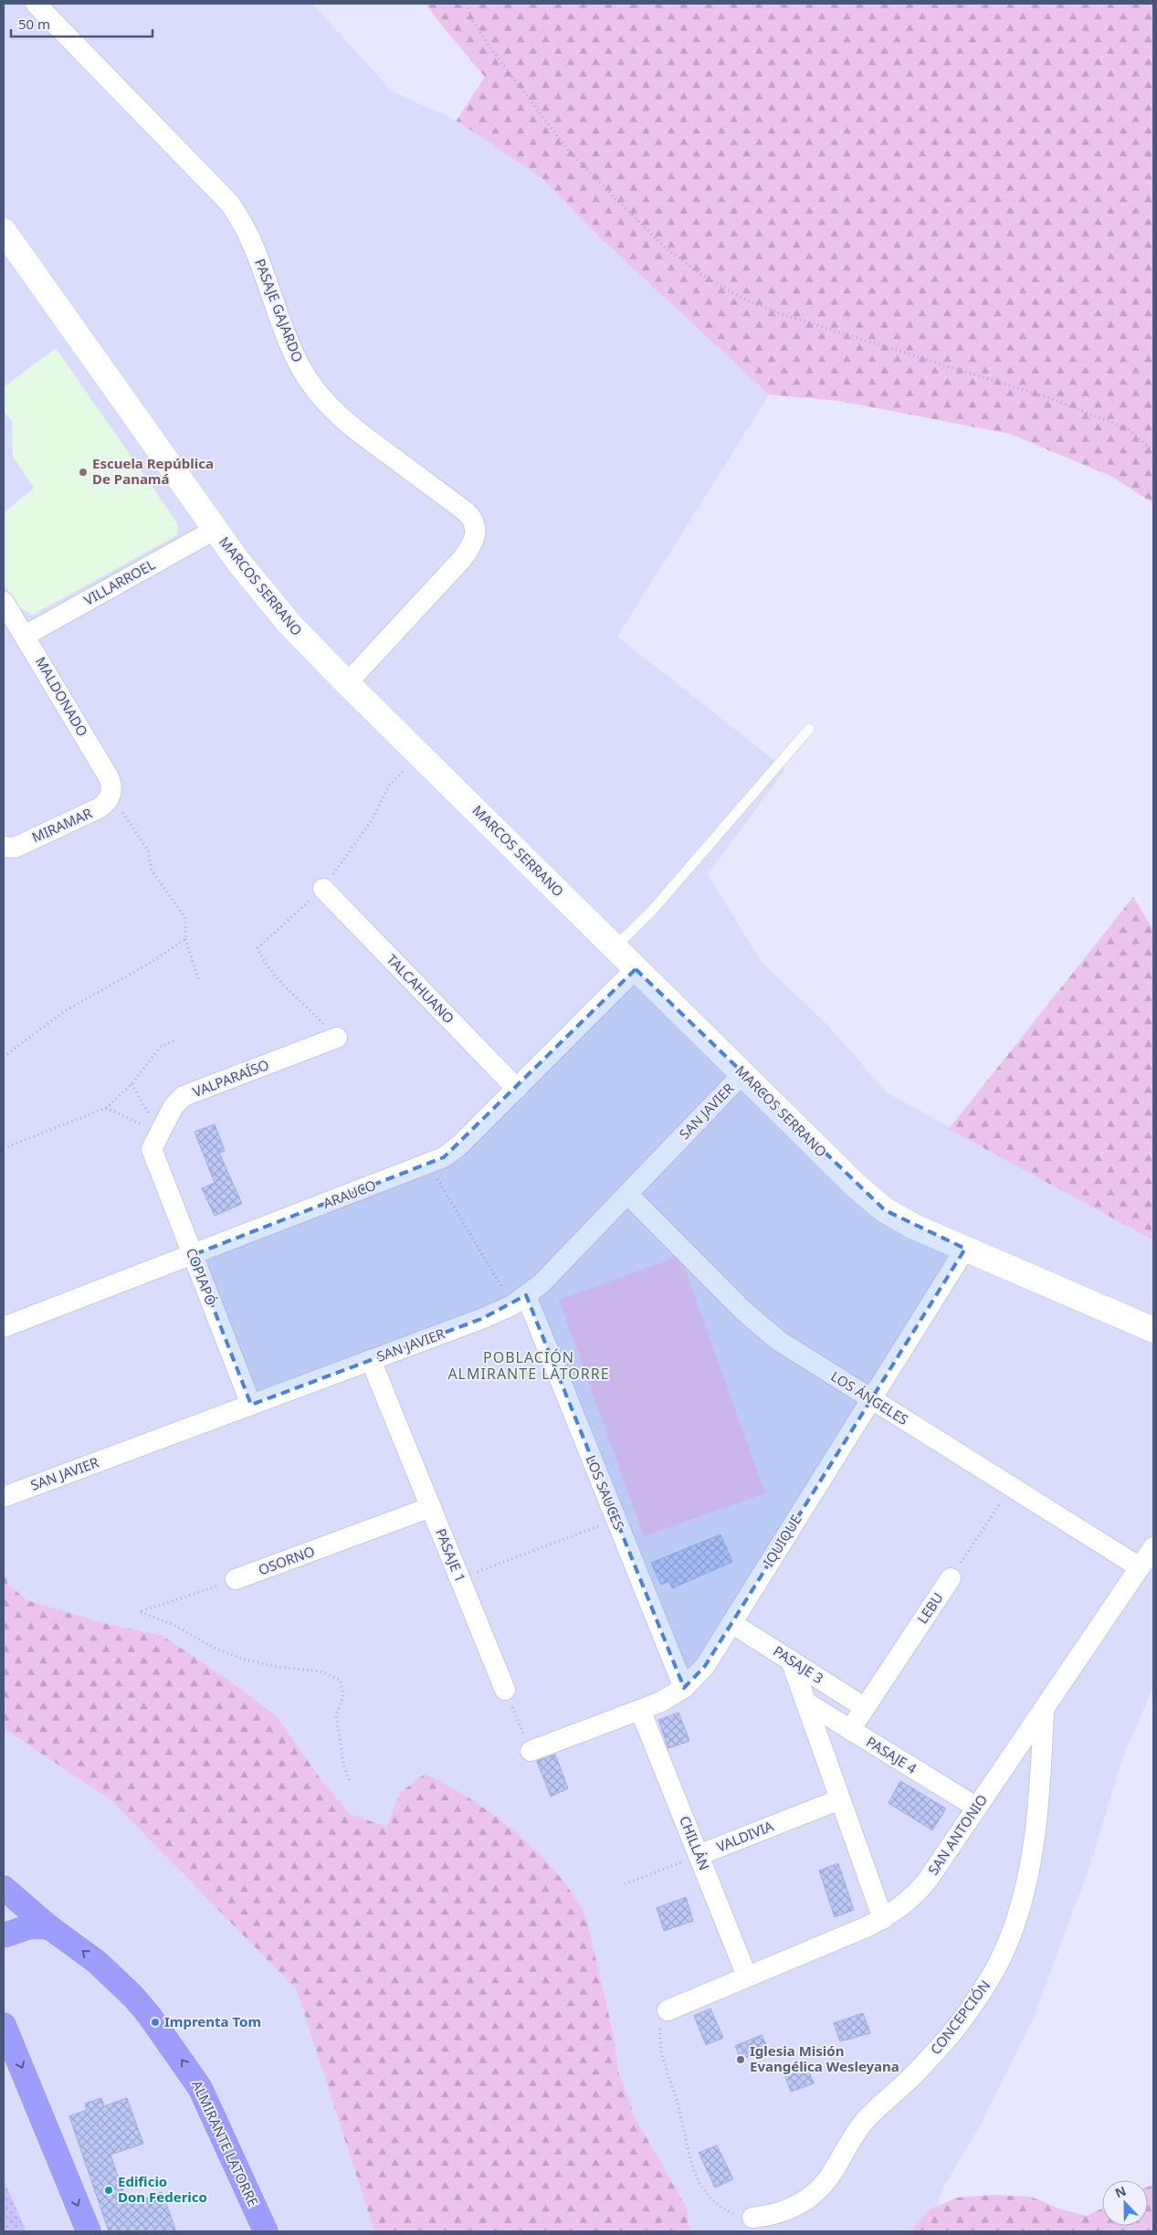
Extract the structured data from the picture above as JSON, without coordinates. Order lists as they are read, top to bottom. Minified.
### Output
{"streets":{"main road":["ALMIRANTE LATORRE"],"street":["PASAJE GAJARDO","VILLARROEL","MARCOS SERRANO","MALDONADO","MIRAMAR","TALCAHUANO","VALPARAÍSO","SAN JAVIER","ARAUCO","COPIAPÓ","LOS ÁNGELES","LOS SAUCES","IQUIQUE","PASAJE 1","OSORNO","LEBU","PASAJE 3","PASAJE 4","SAN ANTONIO","VALDIVIA","CHILLÁN","CONCEPCIÓN"]},"crossings":[["PASAJE GAJARDO","MARCOS SERRANO"],["VILLARROEL","MARCOS SERRANO"],["VILLARROEL","MALDONADO"],["MARCOS SERRANO","SAN JAVIER"],["MARCOS SERRANO","ARAUCO"],["MARCOS SERRANO","IQUIQUE"],["MALDONADO","MIRAMAR"],["TALCAHUANO","ARAUCO"],["VALPARAÍSO","COPIAPÓ"],["SAN JAVIER","COPIAPÓ"],["SAN JAVIER","LOS ÁNGELES"],["SAN JAVIER","LOS SAUCES"],["SAN JAVIER","PASAJE 1"],["ARAUCO","COPIAPÓ"],["LOS ÁNGELES","IQUIQUE"],["LOS ÁNGELES","LEBU"],["LOS ÁNGELES","SAN ANTONIO"],["LOS SAUCES","IQUIQUE"],["IQUIQUE","PASAJE 3"],["IQUIQUE","CHILLÁN"],["PASAJE 1","OSORNO"],["LEBU","PASAJE 3"],["LEBU","PASAJE 4"],["PASAJE 4","SAN ANTONIO"],["SAN ANTONIO","CHILLÁN"],["SAN ANTONIO","CONCEPCIÓN"],["VALDIVIA","CHILLÁN"]],"districts":["POBLACIÓN ALMIRANTE LATORRE"],"places":["Escuela República De Panamá","Imprenta Tom","Iglesia Misión Evangélica Wesleyana","Edificio Don Federico"],"scale_bar":"50 m","north":"top"}
